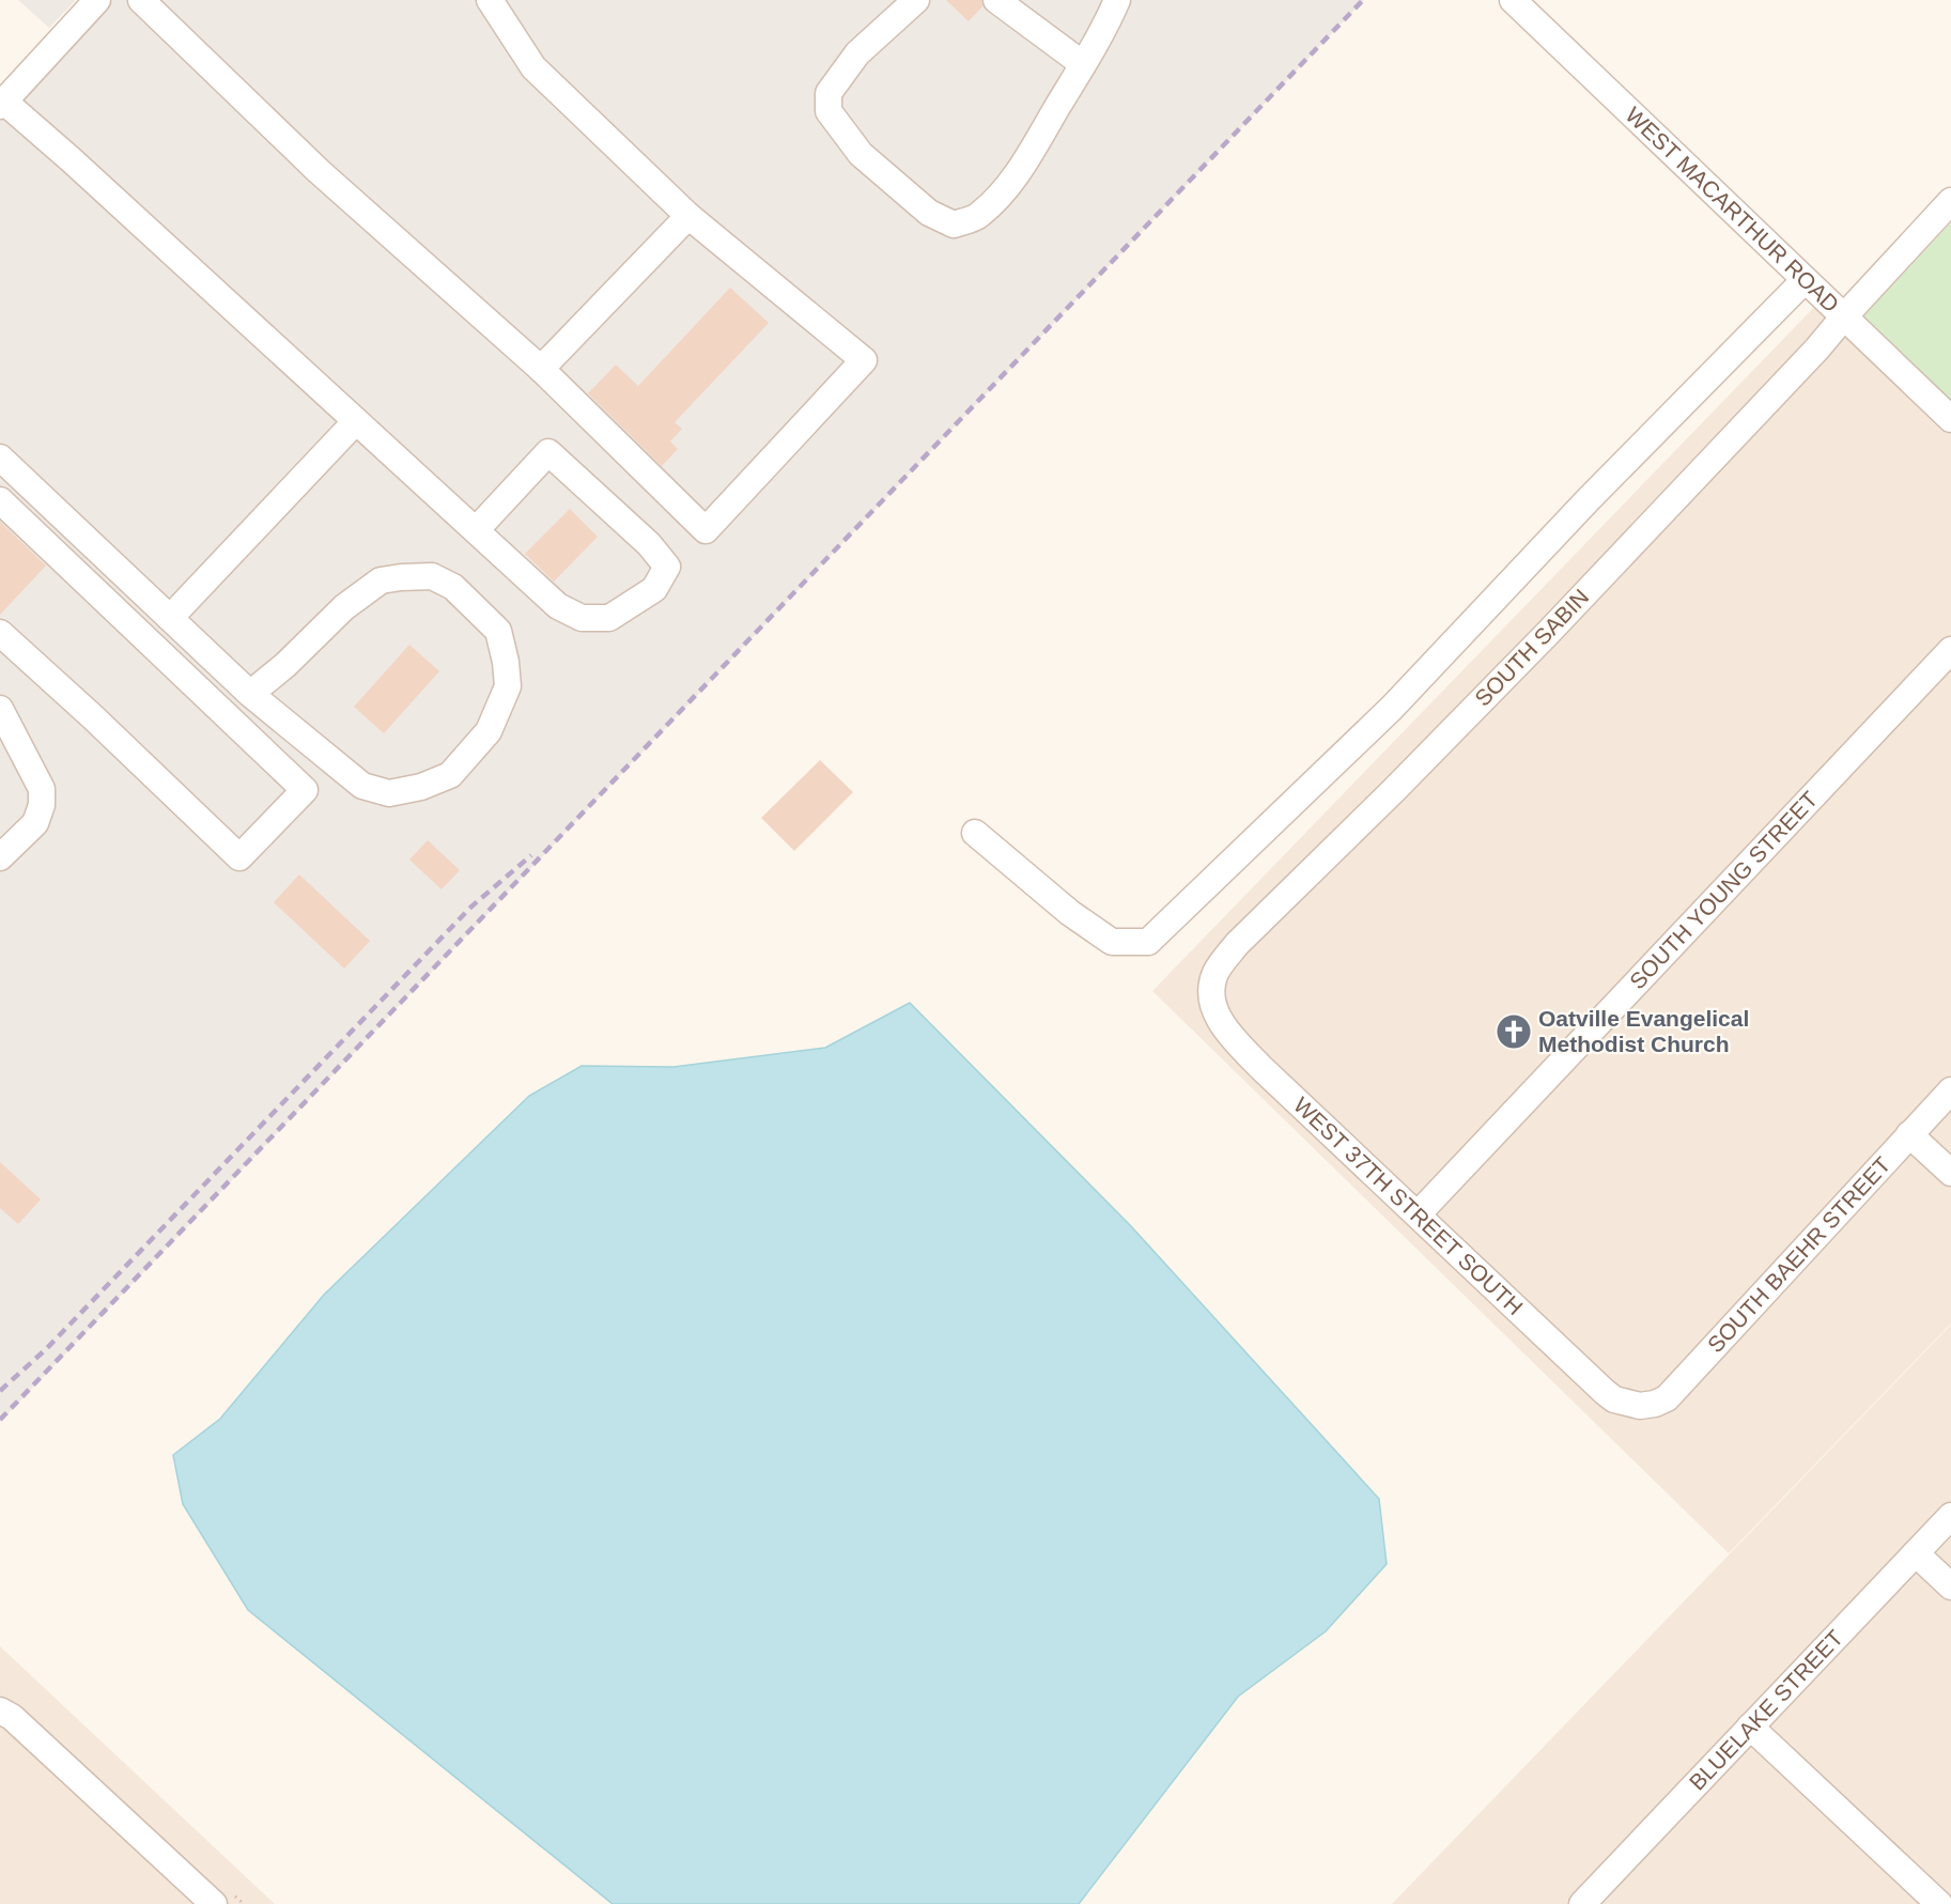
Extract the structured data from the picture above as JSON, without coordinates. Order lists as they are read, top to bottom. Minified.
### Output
{"streets":{"street":["WEST MACARTHUR ROAD","SOUTH SABIN","SOUTH YOUNG STREET","WEST 37TH STREET SOUTH","SOUTH BAEHR STREET","BLUELAKE STREET"]},"crossings":[["WEST MACARTHUR ROAD","SOUTH SABIN"],["SOUTH SABIN","WEST 37TH STREET SOUTH"],["SOUTH YOUNG STREET","WEST 37TH STREET SOUTH"],["WEST 37TH STREET SOUTH","SOUTH BAEHR STREET"]],"places":{"church":["Oatville Evangelical Methodist Church"]}}
